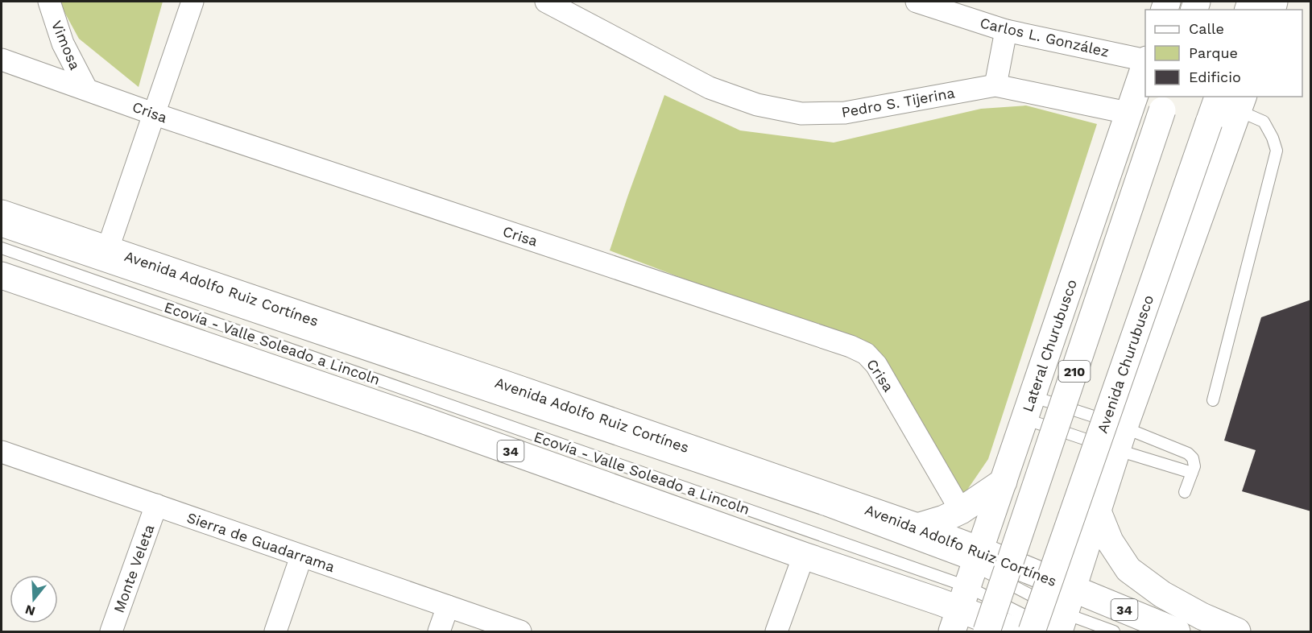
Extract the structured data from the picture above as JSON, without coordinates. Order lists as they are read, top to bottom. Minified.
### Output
{"streets":{"main road":["Avenida Adolfo Ruiz Cortínes","Lateral Churubusco","Avenida Churubusco","210","34"],"street":["Carlos L. González","Vimosa","Pedro S. Tijerina","Crisa","Sierra de Guadarrama","Monte Veleta"],"lane":["Ecovía - Valle Soleado a Lincoln"]},"crossings":[["Vimosa","Crisa"],["Pedro S. Tijerina","Lateral Churubusco"],["Avenida Adolfo Ruiz Cortínes","Ecovía - Valle Soleado a Lincoln"],["Avenida Adolfo Ruiz Cortínes","Lateral Churubusco"],["Avenida Adolfo Ruiz Cortínes","Avenida Churubusco"],["Ecovía - Valle Soleado a Lincoln","Lateral Churubusco"],["Sierra de Guadarrama","Monte Veleta"]],"legend":["Calle","Parque","Edificio"],"north":"bottom"}
